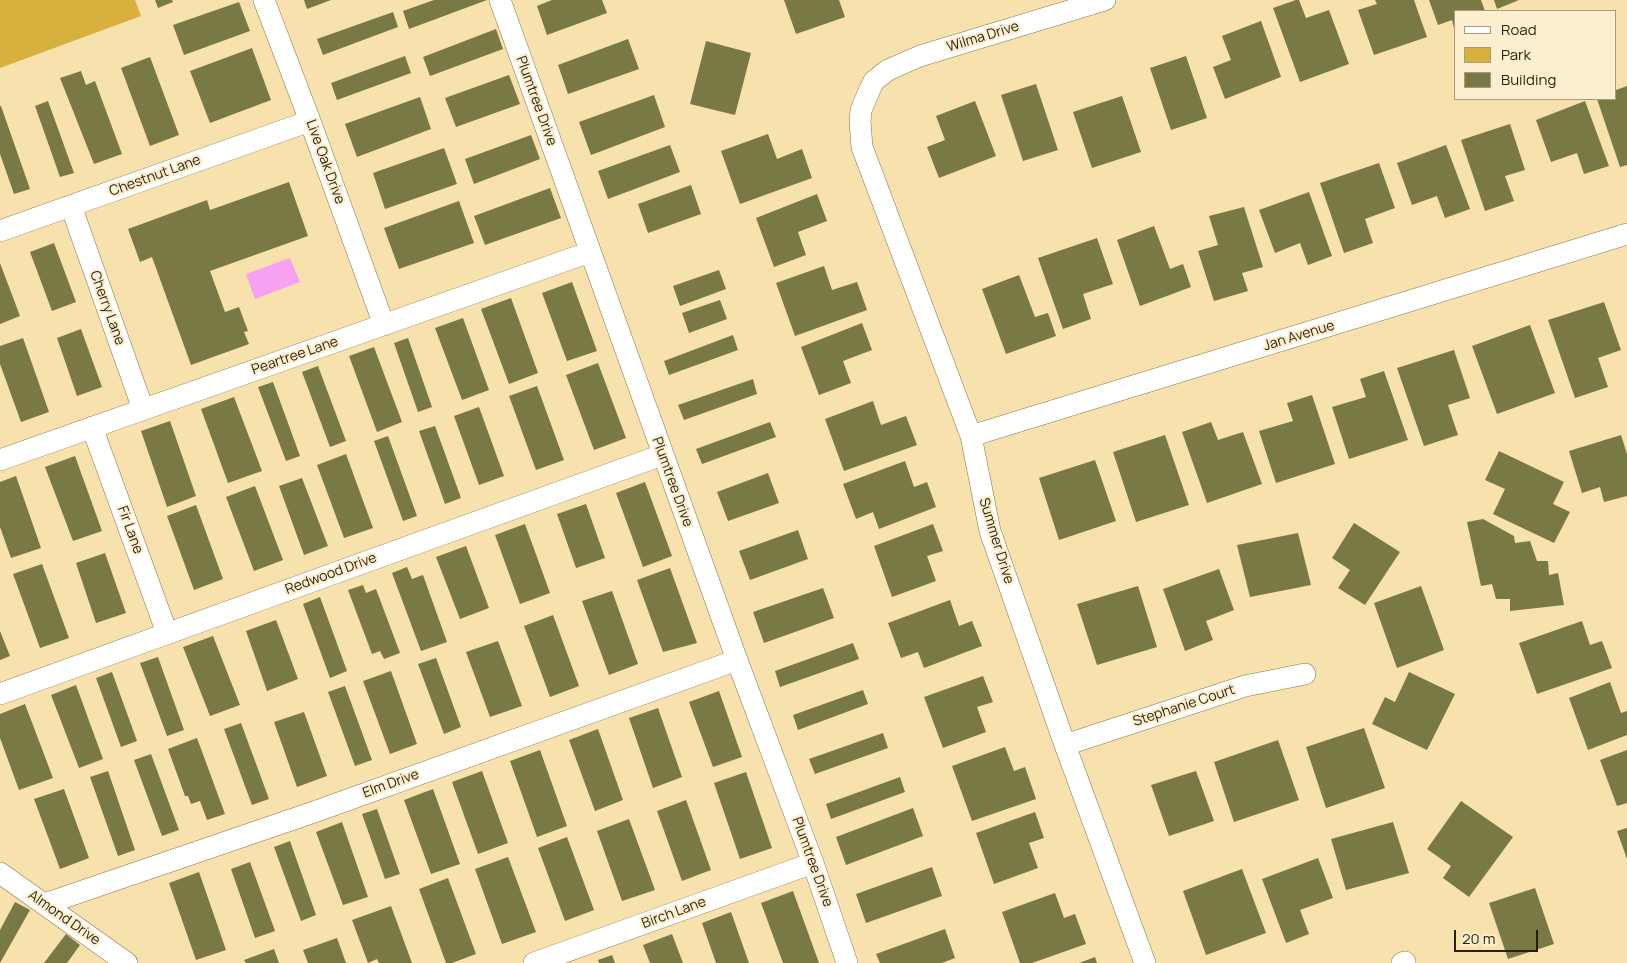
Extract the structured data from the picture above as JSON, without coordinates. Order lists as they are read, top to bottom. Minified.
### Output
{"streets":{"street":["Wilma Drive","Plumtree Drive","Live Oak Drive","Chestnut Lane","Cherry Lane","Jan Avenue","Peartree Lane","Fir Lane","Summer Drive","Redwood Drive","Stephanie Court","Elm Drive","Birch Lane","Almond Drive"]},"crossings":[["Wilma Drive","Summer Drive"],["Plumtree Drive","Peartree Lane"],["Plumtree Drive","Redwood Drive"],["Plumtree Drive","Elm Drive"],["Plumtree Drive","Birch Lane"],["Live Oak Drive","Chestnut Lane"],["Live Oak Drive","Peartree Lane"],["Chestnut Lane","Cherry Lane"],["Cherry Lane","Peartree Lane"],["Jan Avenue","Summer Drive"],["Peartree Lane","Fir Lane"],["Fir Lane","Redwood Drive"],["Summer Drive","Stephanie Court"],["Elm Drive","Almond Drive"]],"legend":["Road","Park","Building"],"scale_bar":"20 m"}
